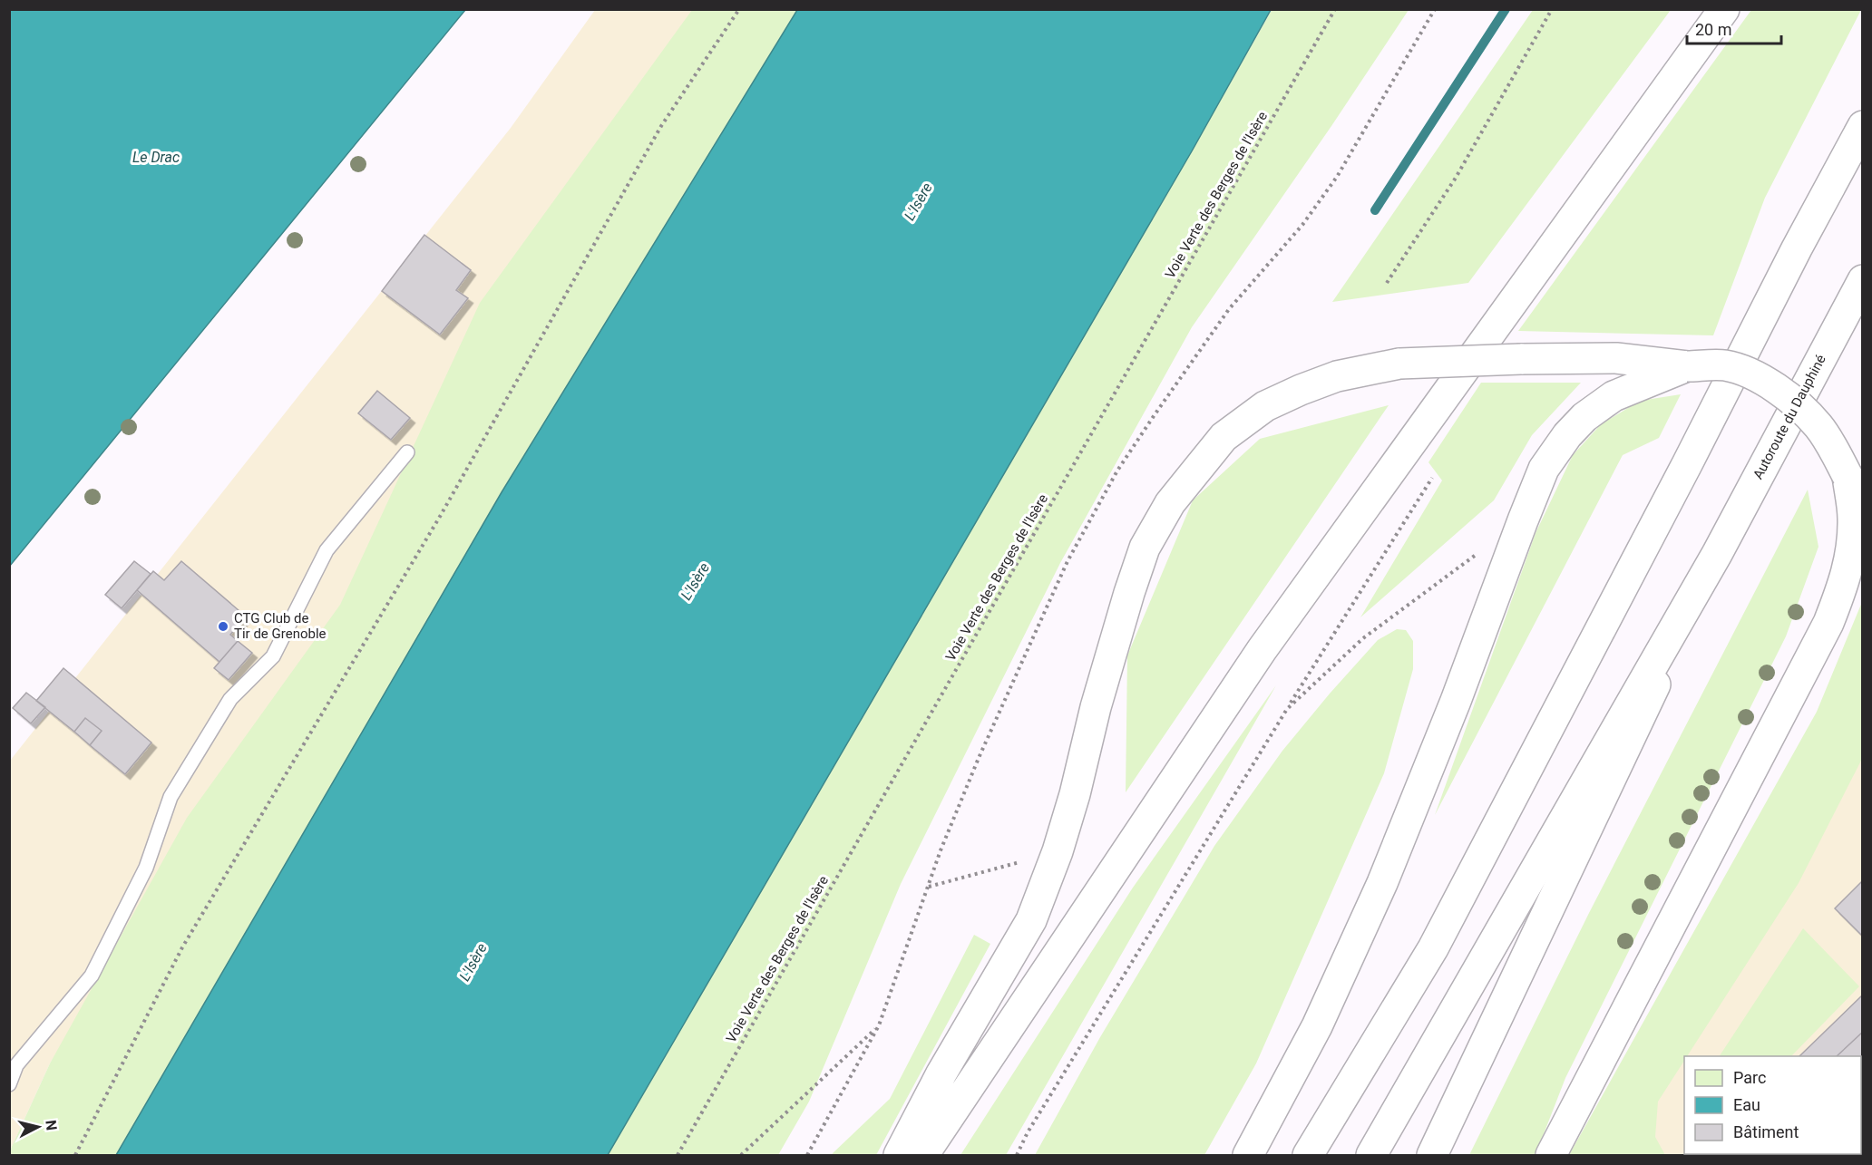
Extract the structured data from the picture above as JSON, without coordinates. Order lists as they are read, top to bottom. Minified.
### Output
{"streets":{"highway":["Autoroute du Dauphiné"],"path":["Voie Verte des Berges de l'Isère"]},"water":["Le Drac","L'Isère"],"places":["CTG Club de Tir de Grenoble"],"legend":["Parc","Eau","Bâtiment"],"scale_bar":"20 m","north":"right"}
